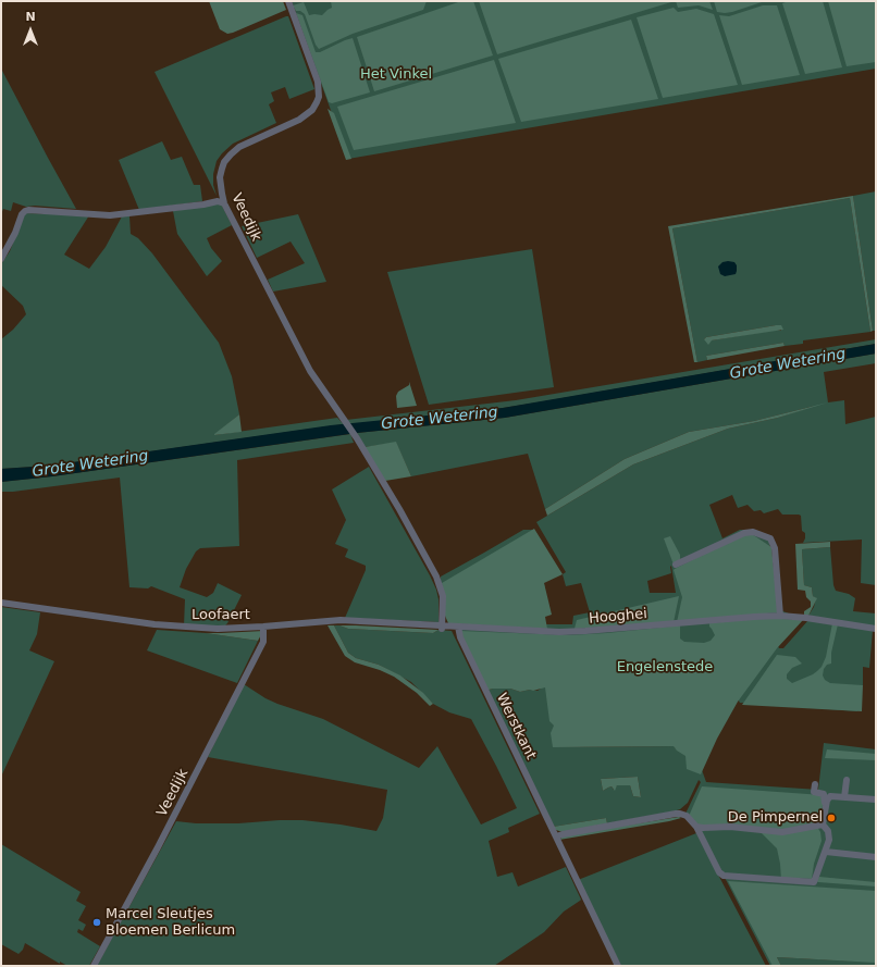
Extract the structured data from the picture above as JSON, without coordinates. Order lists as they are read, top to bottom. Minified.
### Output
{"streets":{"street":["Veedijk","Loofaert","Hooghei","Werstkant"]},"crossings":[["Veedijk","Loofaert"],["Loofaert","Hooghei"],["Loofaert","Werstkant"],["Hooghei","Werstkant"]],"water":["Grote Wetering"],"parks":["Het Vinkel","Engelenstede"],"places":["De Pimpernel","Marcel Sleutjes Bloemen Berlicum"],"north":"top"}
